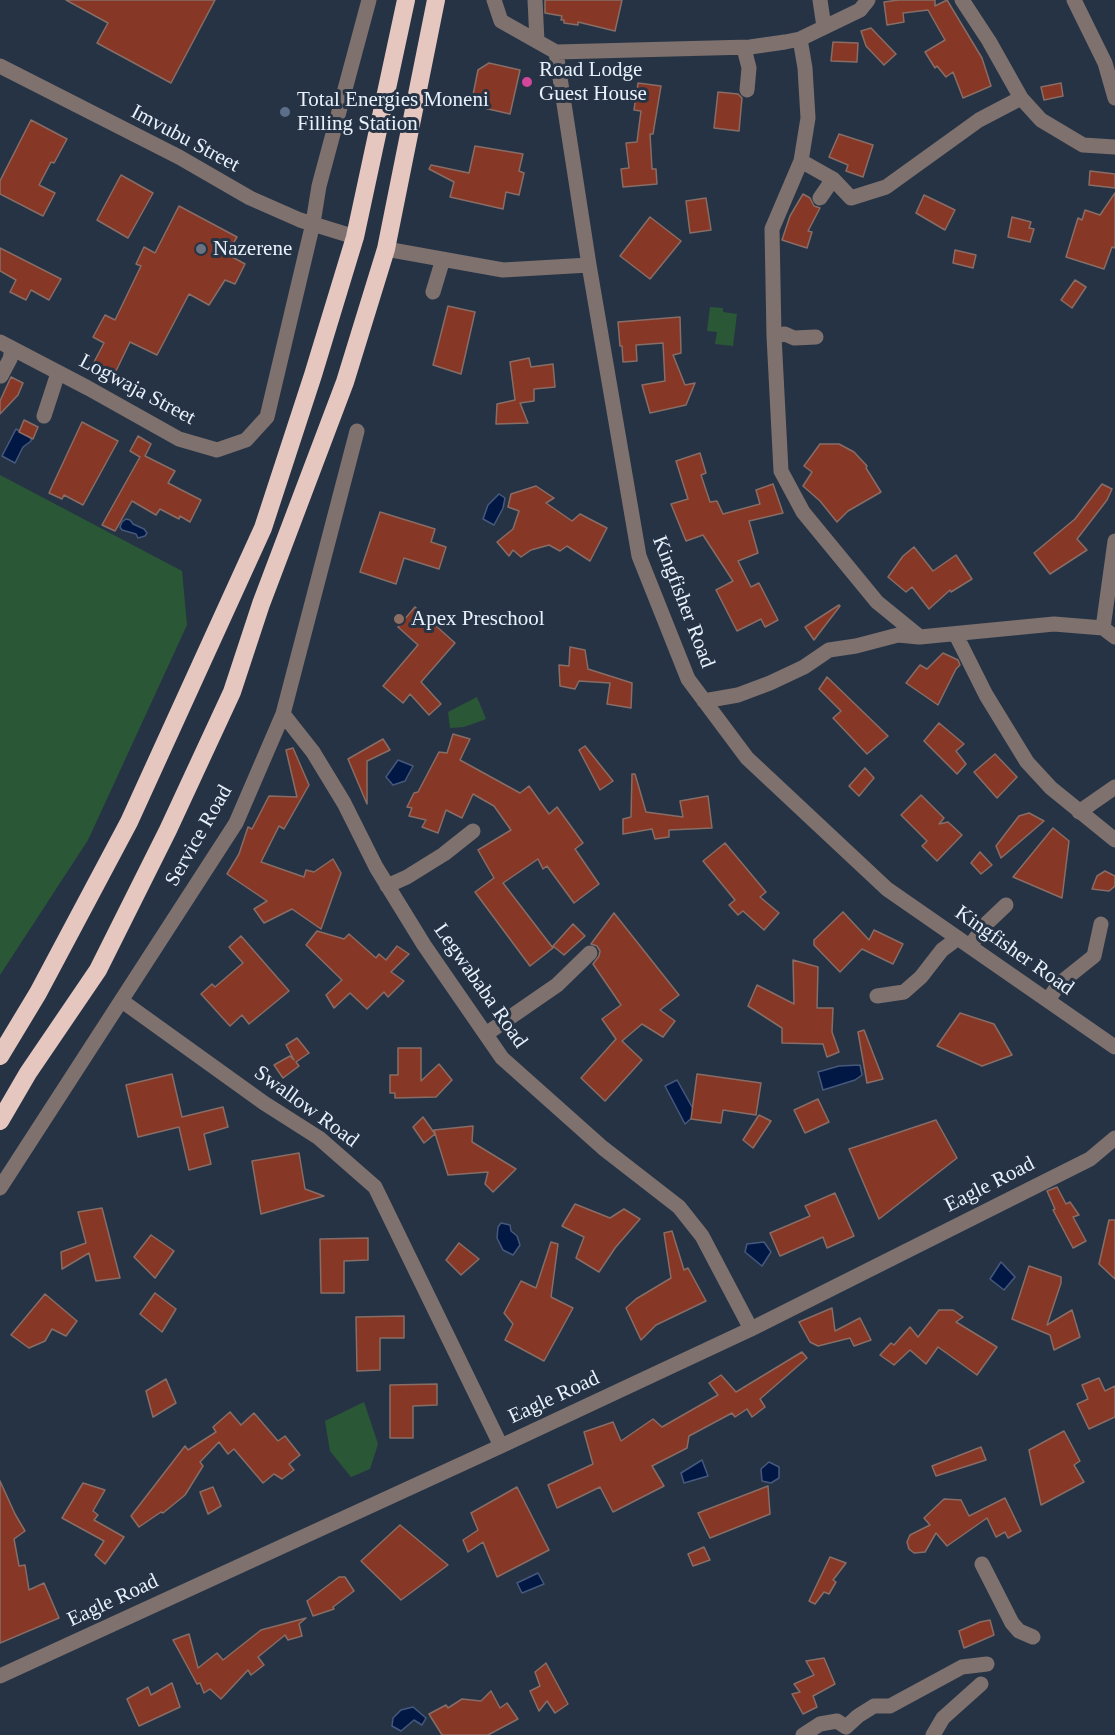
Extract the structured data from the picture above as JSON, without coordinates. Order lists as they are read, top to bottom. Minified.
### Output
{"streets":{"street":["Imvubu Street","Logwaja Street","Kingfisher Road","Service Road","Legwababa Road","Swallow Road","Eagle Road"]},"crossings":[["Imvubu Street","Logwaja Street"],["Service Road","Legwababa Road"],["Service Road","Swallow Road"],["Legwababa Road","Eagle Road"],["Swallow Road","Eagle Road"]],"places":["Road Lodge Guest House","Total Energies Moneni Filling Station","Nazerene","Apex Preschool"]}
